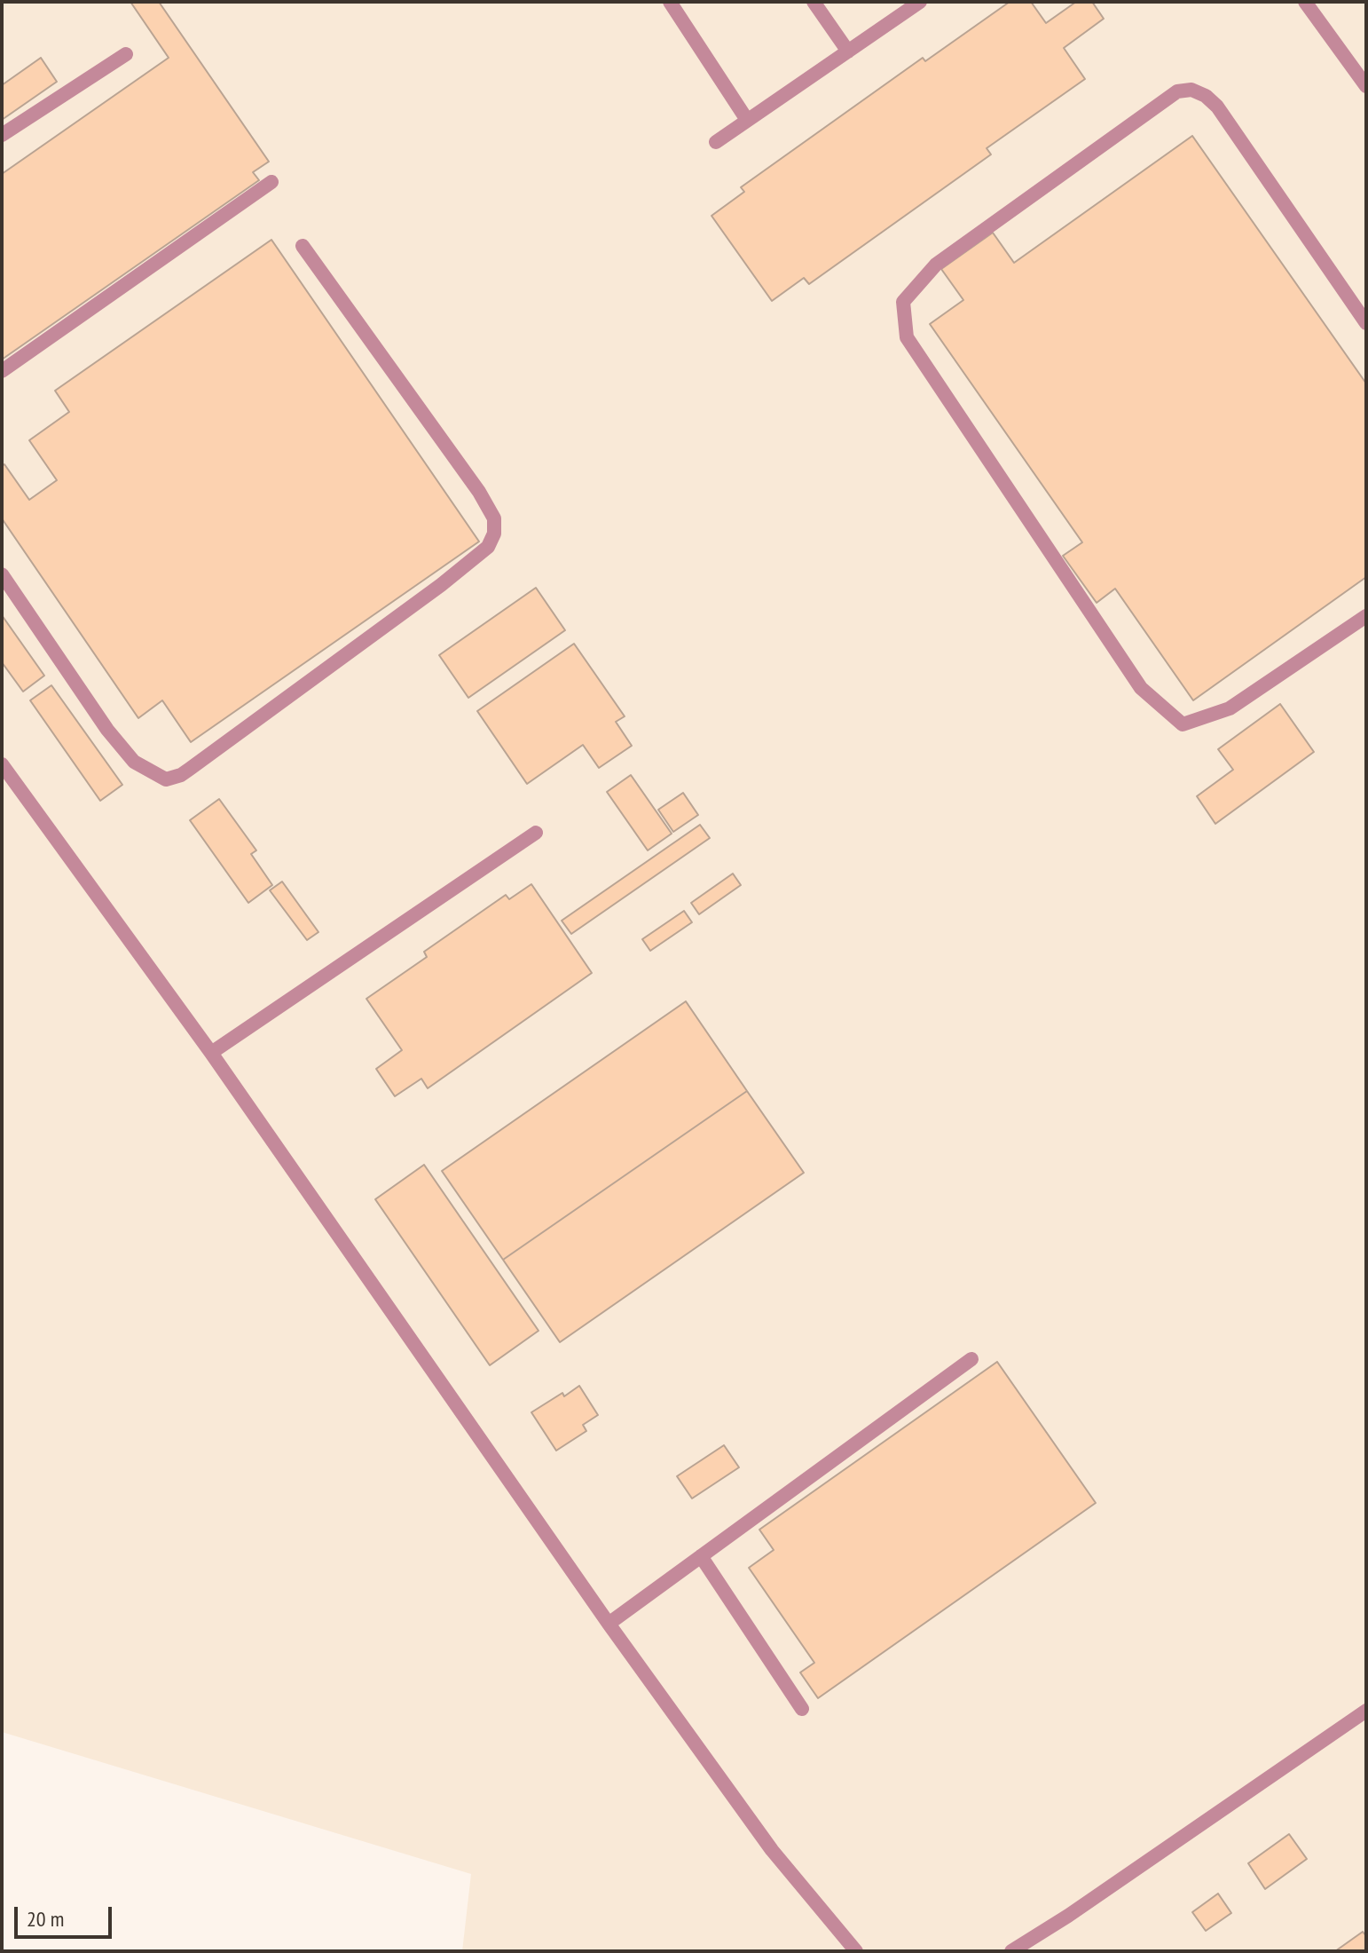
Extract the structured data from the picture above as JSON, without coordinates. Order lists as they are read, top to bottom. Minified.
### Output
{"scale_bar":"20 m"}
